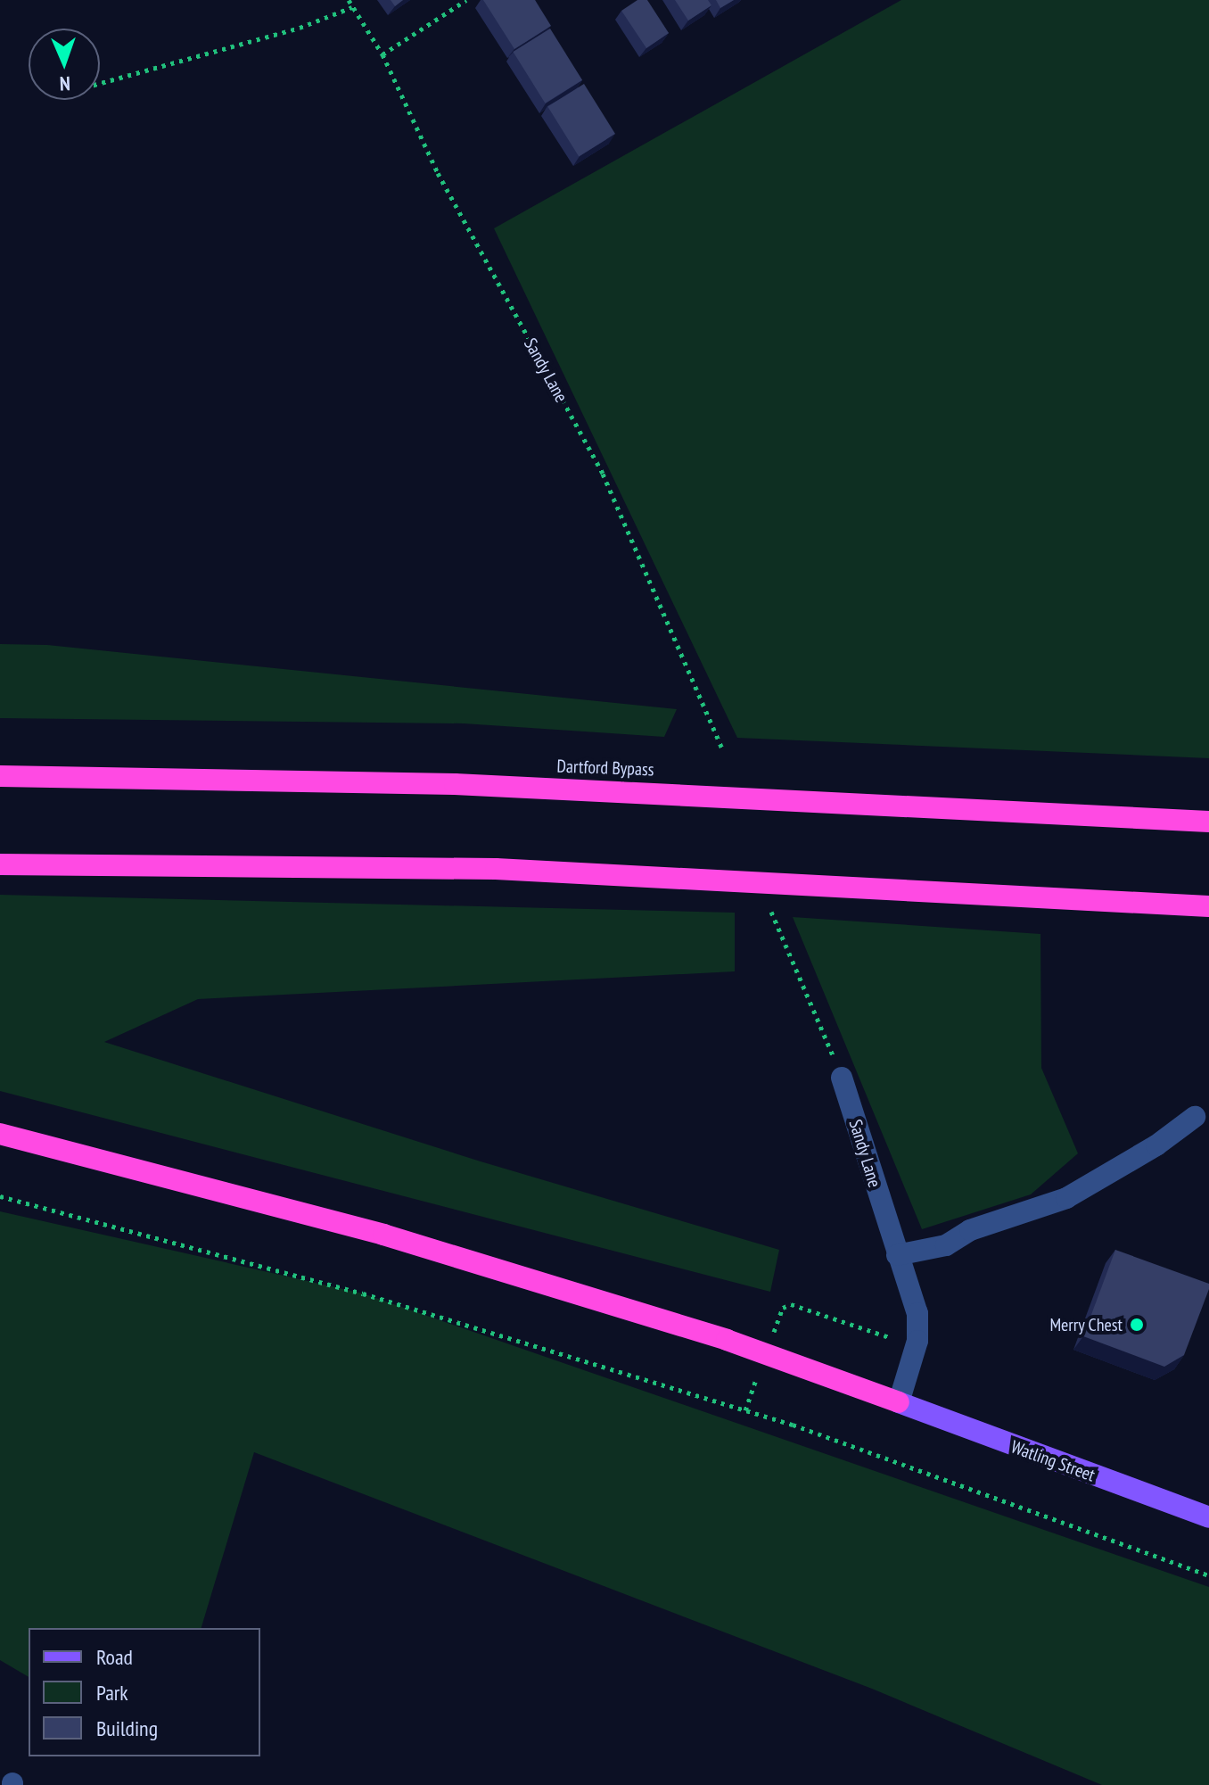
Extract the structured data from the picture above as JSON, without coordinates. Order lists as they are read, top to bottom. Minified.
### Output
{"streets":{"highway":["Dartford Bypass"],"main road":["Watling Street"],"street":["Sandy Lane"]},"crossings":[["Sandy Lane","Watling Street"]],"places":["Merry Chest"],"legend":["Road","Park","Building"],"north":"bottom"}
